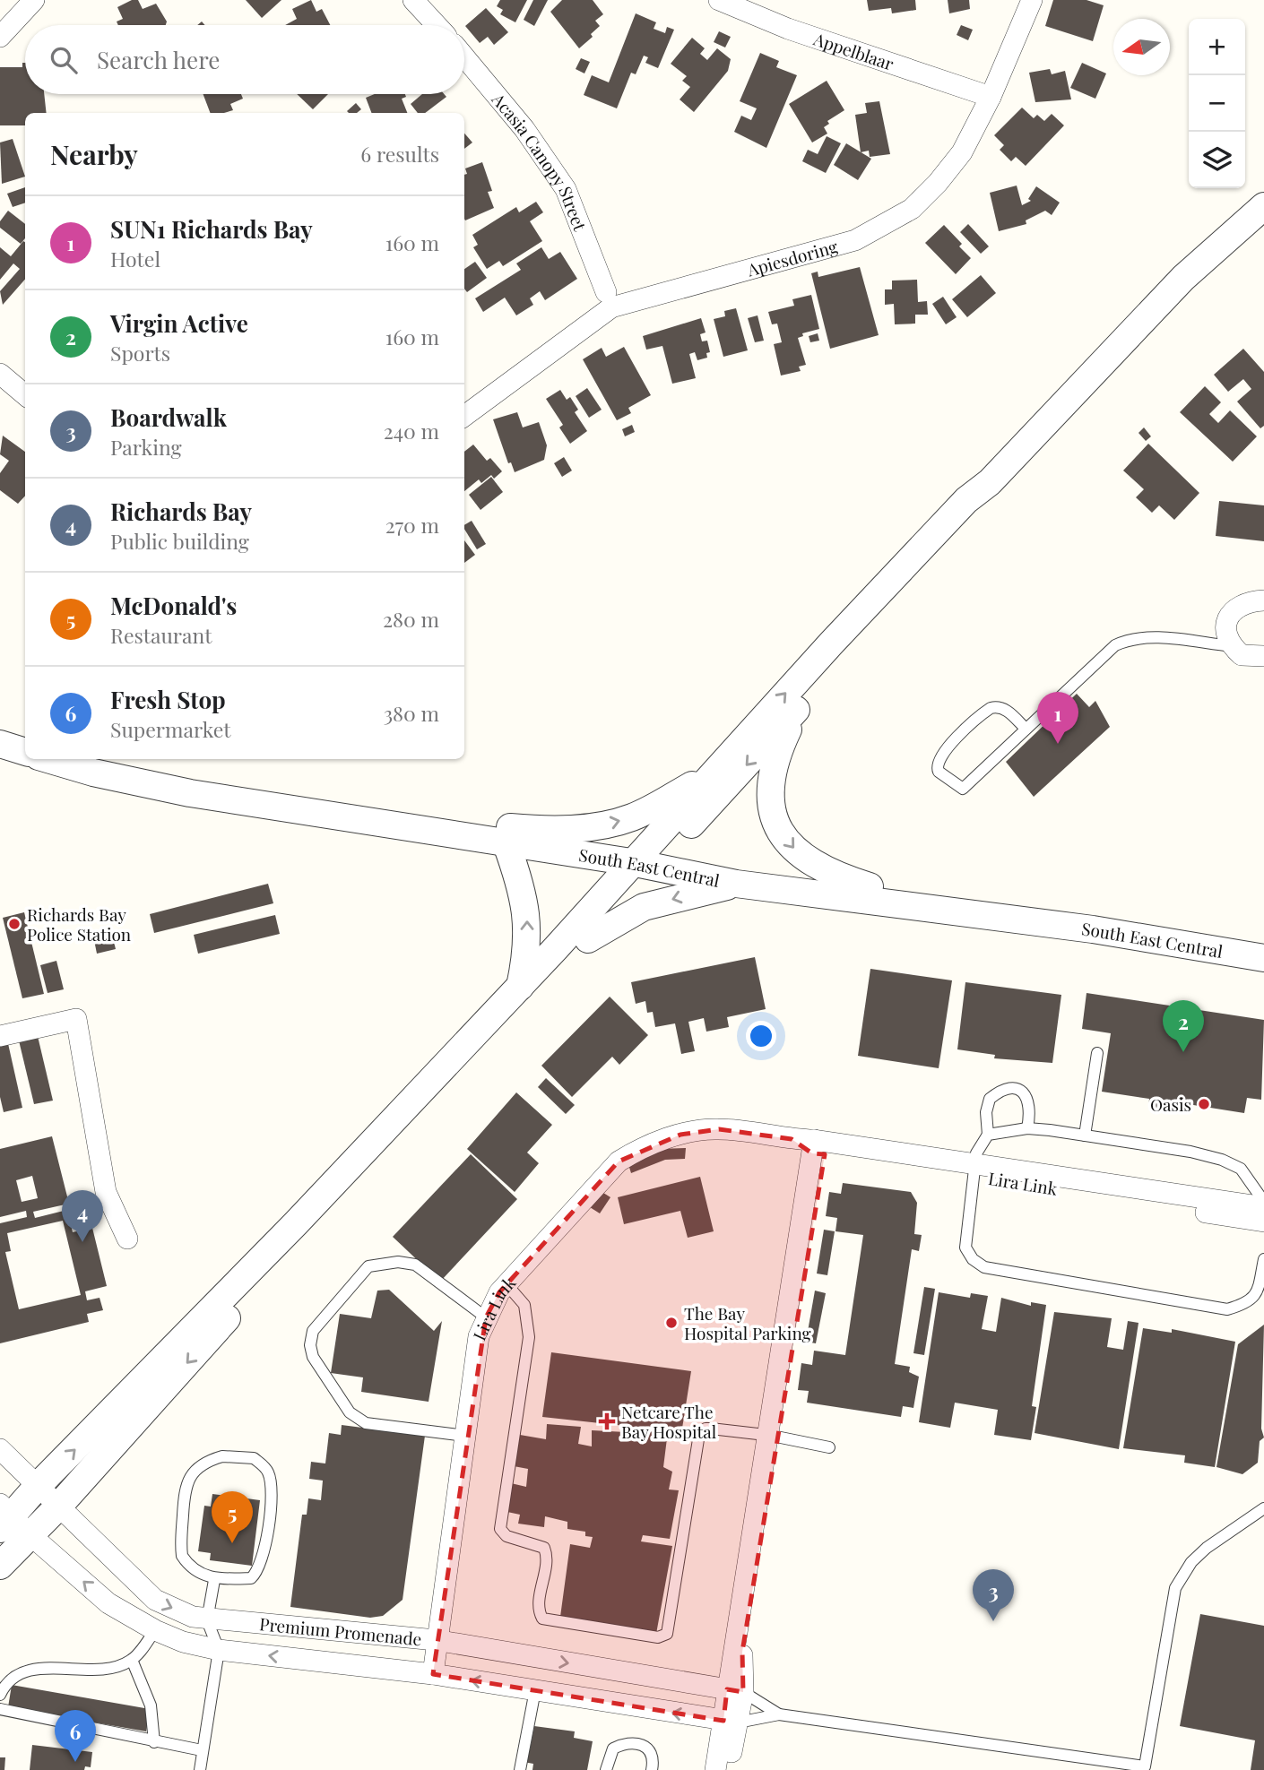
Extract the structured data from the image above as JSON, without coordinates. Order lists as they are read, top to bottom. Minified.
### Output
{"streets":{"street":["Appelblaar","Acasia Canopy Street","Apiesdoring","South East Central","Lira Link","Premium Promenade"]},"crossings":[["Appelblaar","Apiesdoring"],["Lira Link","Premium Promenade"]],"places":{"other":["Richards Bay Police Station","Oasis","The Bay Hospital Parking"],"health":["Netcare The Bay Hospital"]},"north":"left","page":{"map_buttons":["+","−"],"search":"Search here","heading":["Nearby","6 results"],"list":[{"mark":"1","name":"SUN1 Richards Bay","note":"Hotel","value":"160 m"},{"mark":"2","name":"Virgin Active","note":"Sports","value":"160 m"},{"mark":"3","name":"Boardwalk","note":"Parking","value":"240 m"},{"mark":"4","name":"Richards Bay","note":"Public building","value":"270 m"},{"mark":"5","name":"McDonald's","note":"Restaurant","value":"280 m"},{"mark":"6","name":"Fresh Stop","note":"Supermarket","value":"380 m"}],"pins":["1","2","4","5","3","6"]}}
